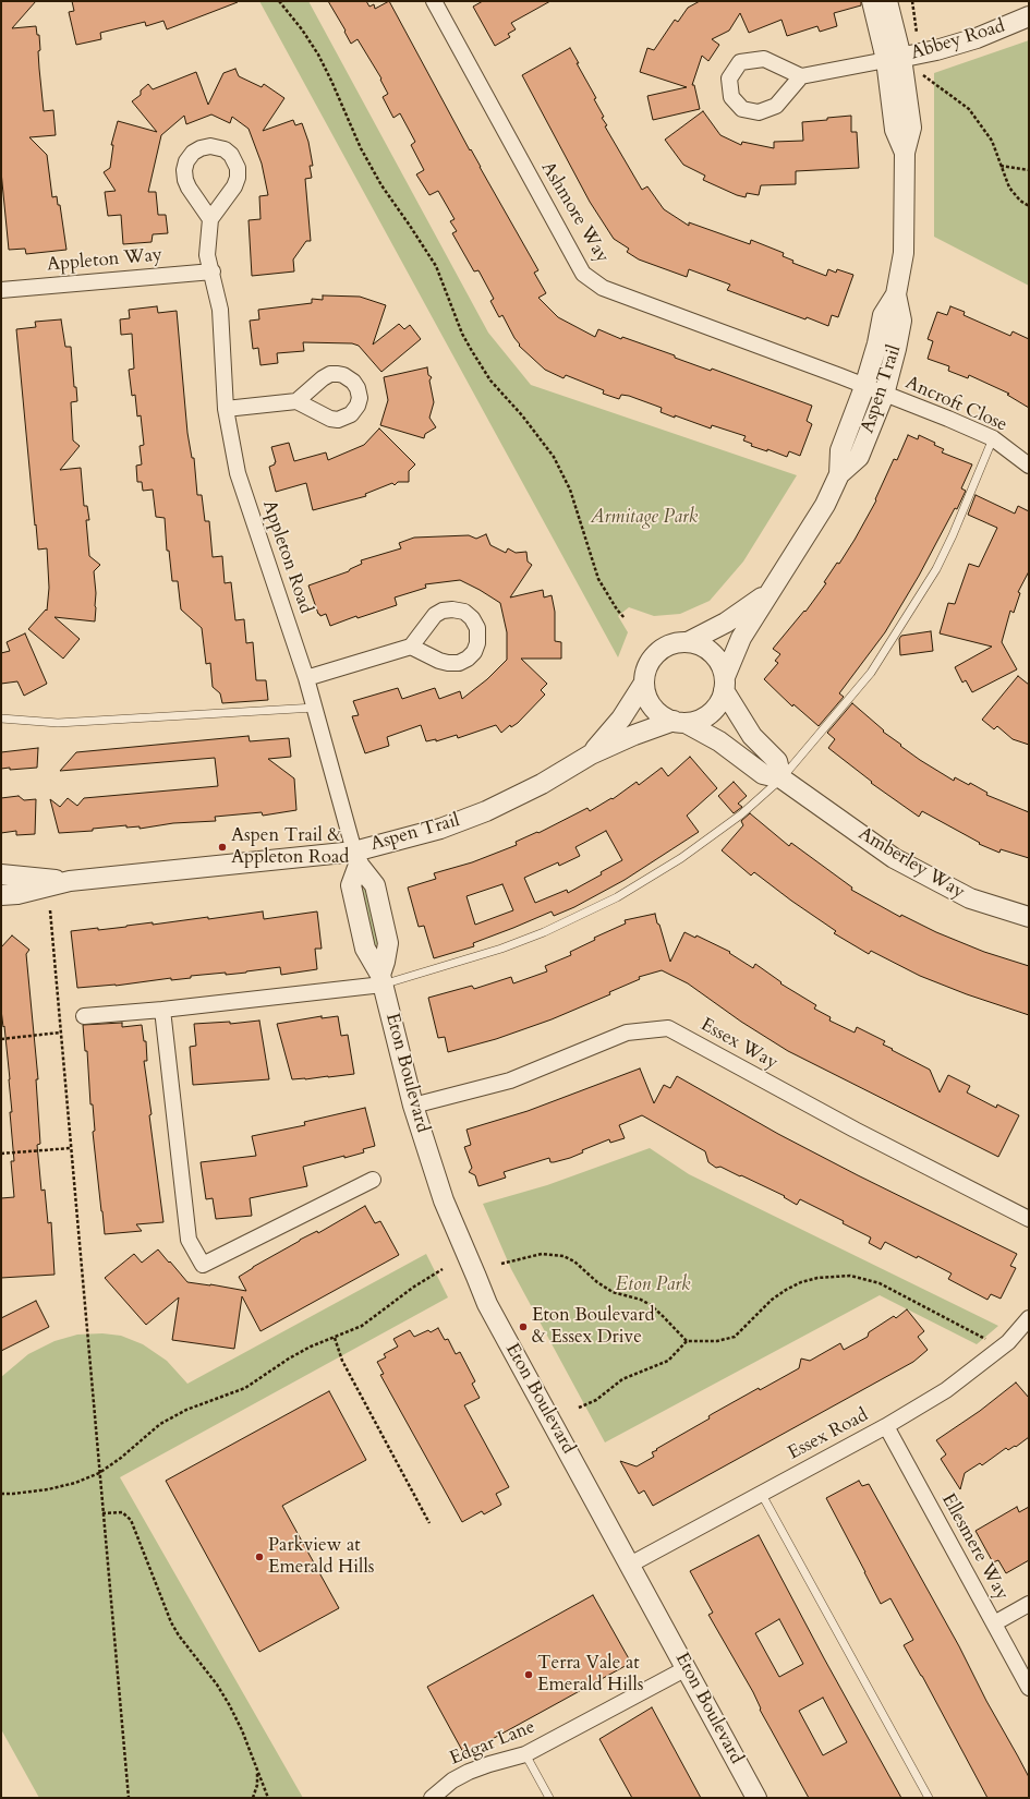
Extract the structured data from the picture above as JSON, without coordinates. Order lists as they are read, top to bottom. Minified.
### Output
{"streets":{"street":["Abbey Road","Ashmore Way","Appleton Way","Aspen Trail","Ancroft Close","Appleton Road","Amberley Way","Essex Way","Eton Boulevard","Essex Road","Ellesmere Way","Edgar Lane"]},"crossings":[["Abbey Road","Aspen Trail"],["Ashmore Way","Aspen Trail"],["Ashmore Way","Ancroft Close"],["Appleton Way","Appleton Road"],["Aspen Trail","Ancroft Close"],["Aspen Trail","Appleton Road"],["Aspen Trail","Amberley Way"],["Aspen Trail","Eton Boulevard"],["Appleton Road","Eton Boulevard"],["Essex Way","Eton Boulevard"],["Eton Boulevard","Essex Road"],["Eton Boulevard","Edgar Lane"],["Essex Road","Ellesmere Way"]],"parks":["Armitage Park","Eton Park"],"places":["Aspen Trail & Appleton Road","Eton Boulevard & Essex Drive","Parkview at Emerald Hills","Terra Vale at Emerald Hills"]}
